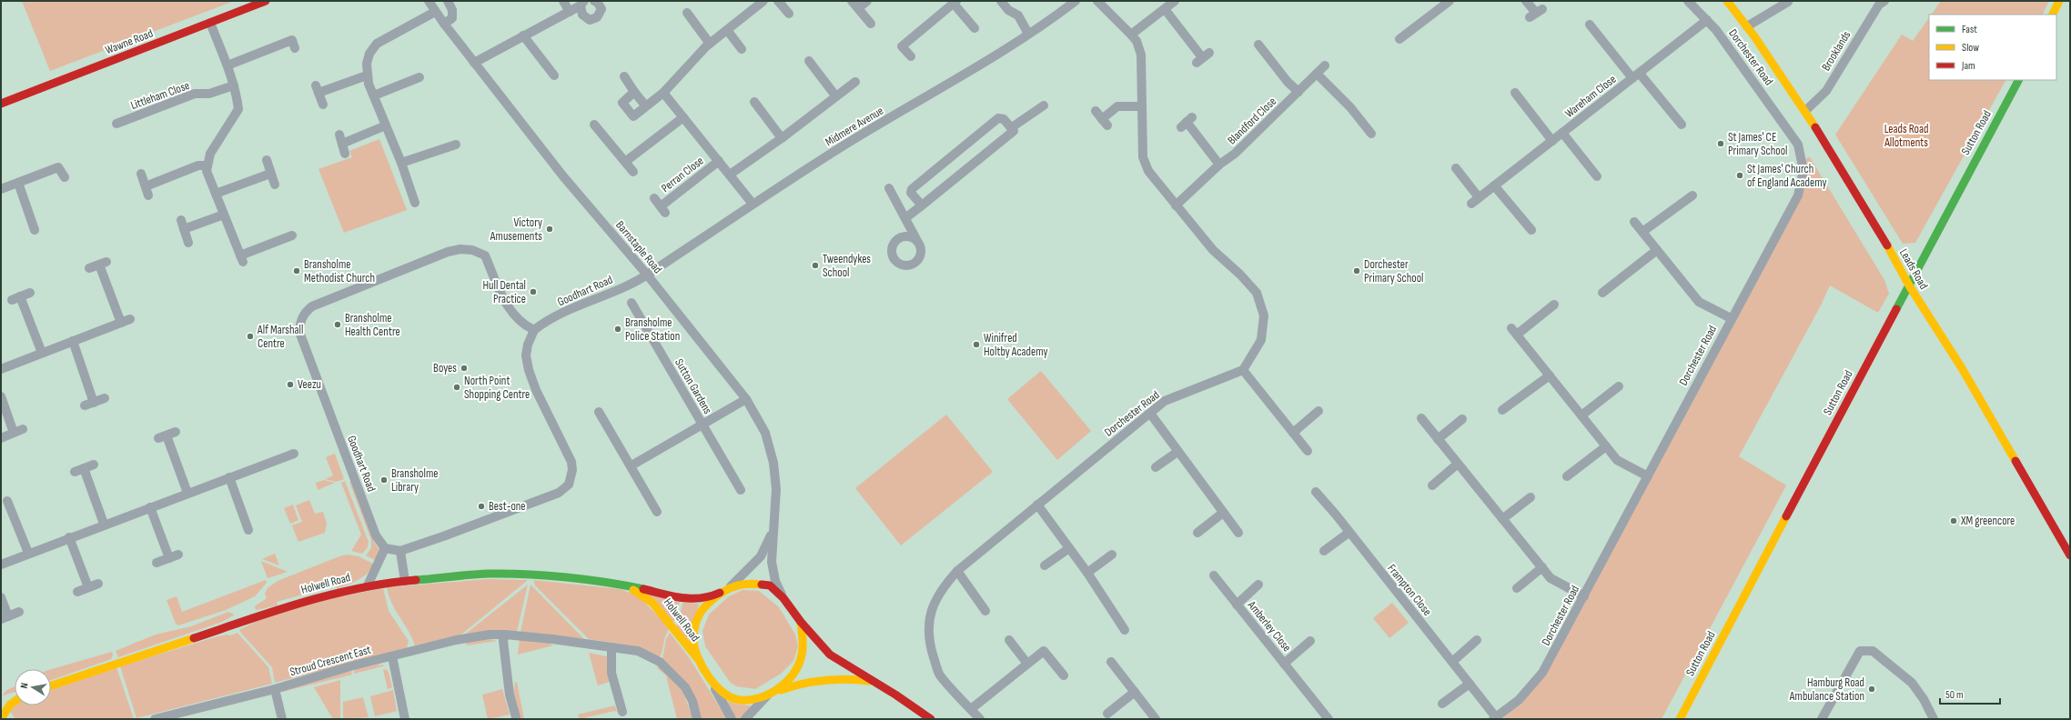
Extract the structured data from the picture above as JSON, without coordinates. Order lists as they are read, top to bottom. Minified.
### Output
{"streets":{"street":["Wawne Road","Brooklands","Dorchester Road","Littleham Close","Wareham Close","Blandford Close","Midmere Avenue","Sutton Road","Perran Close","Barnstaple Road","Leads Road","Goodhart Road","Sutton Gardens","Holwell Road","Frampton Close","Amberley Close","Stroud Crescent East"]},"crossings":[["Brooklands","Leads Road"],["Dorchester Road","Wareham Close"],["Dorchester Road","Frampton Close"],["Midmere Avenue","Perran Close"],["Midmere Avenue","Barnstaple Road"],["Midmere Avenue","Goodhart Road"],["Sutton Road","Leads Road"],["Barnstaple Road","Goodhart Road"],["Barnstaple Road","Sutton Gardens"],["Barnstaple Road","Holwell Road"]],"parks":["Leads Road Allotments"],"places":["St James' CE Primary School","St James' Church of England Academy","Victory Amusements","Tweendykes School","Bransholme Methodist Church","Dorchester Primary School","Hull Dental Practice","Bransholme Health Centre","Bransholme Police Station","Alf Marshall Centre","Winifred Holtby Academy","Boyes","Veezu","North Point Shopping Centre","Bransholme Library","Best-one","XM greencore","Hamburg Road Ambulance Station"],"legend":["Fast","Slow","Jam"],"scale_bar":"50 m","north":"left"}
